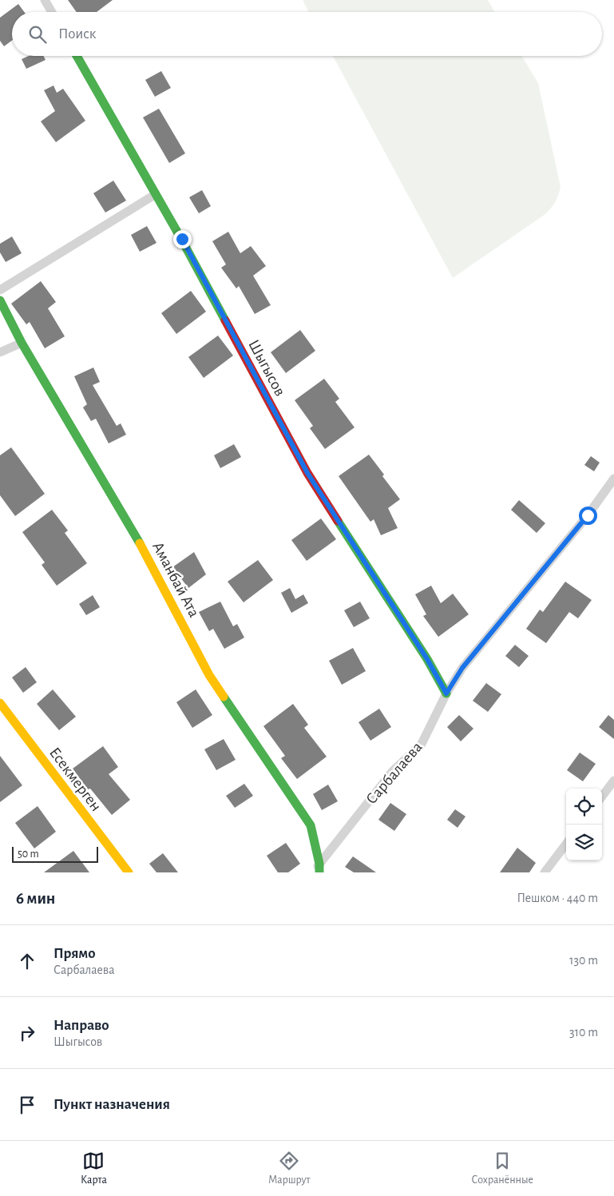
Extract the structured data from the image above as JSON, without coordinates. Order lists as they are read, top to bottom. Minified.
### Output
{"streets":{"street":["Шыгысов","Аманбай Ата","Сарбалаева","Eсекмерген"]},"crossings":[["Шыгысов","Сарбалаева"],["Аманбай Ата","Сарбалаева"]],"scale_bar":"50 m","page":{"search":"Поиск","scale":"50 m","heading":["6 мин","Пешком · 440 m"],"list":[["Прямо","Сарбалаева","130 m"],["Направо","Шыгысов","310 m"],"Пункт назначения"],"nav":["Карта","Маршрут","Сохранённые"]}}
